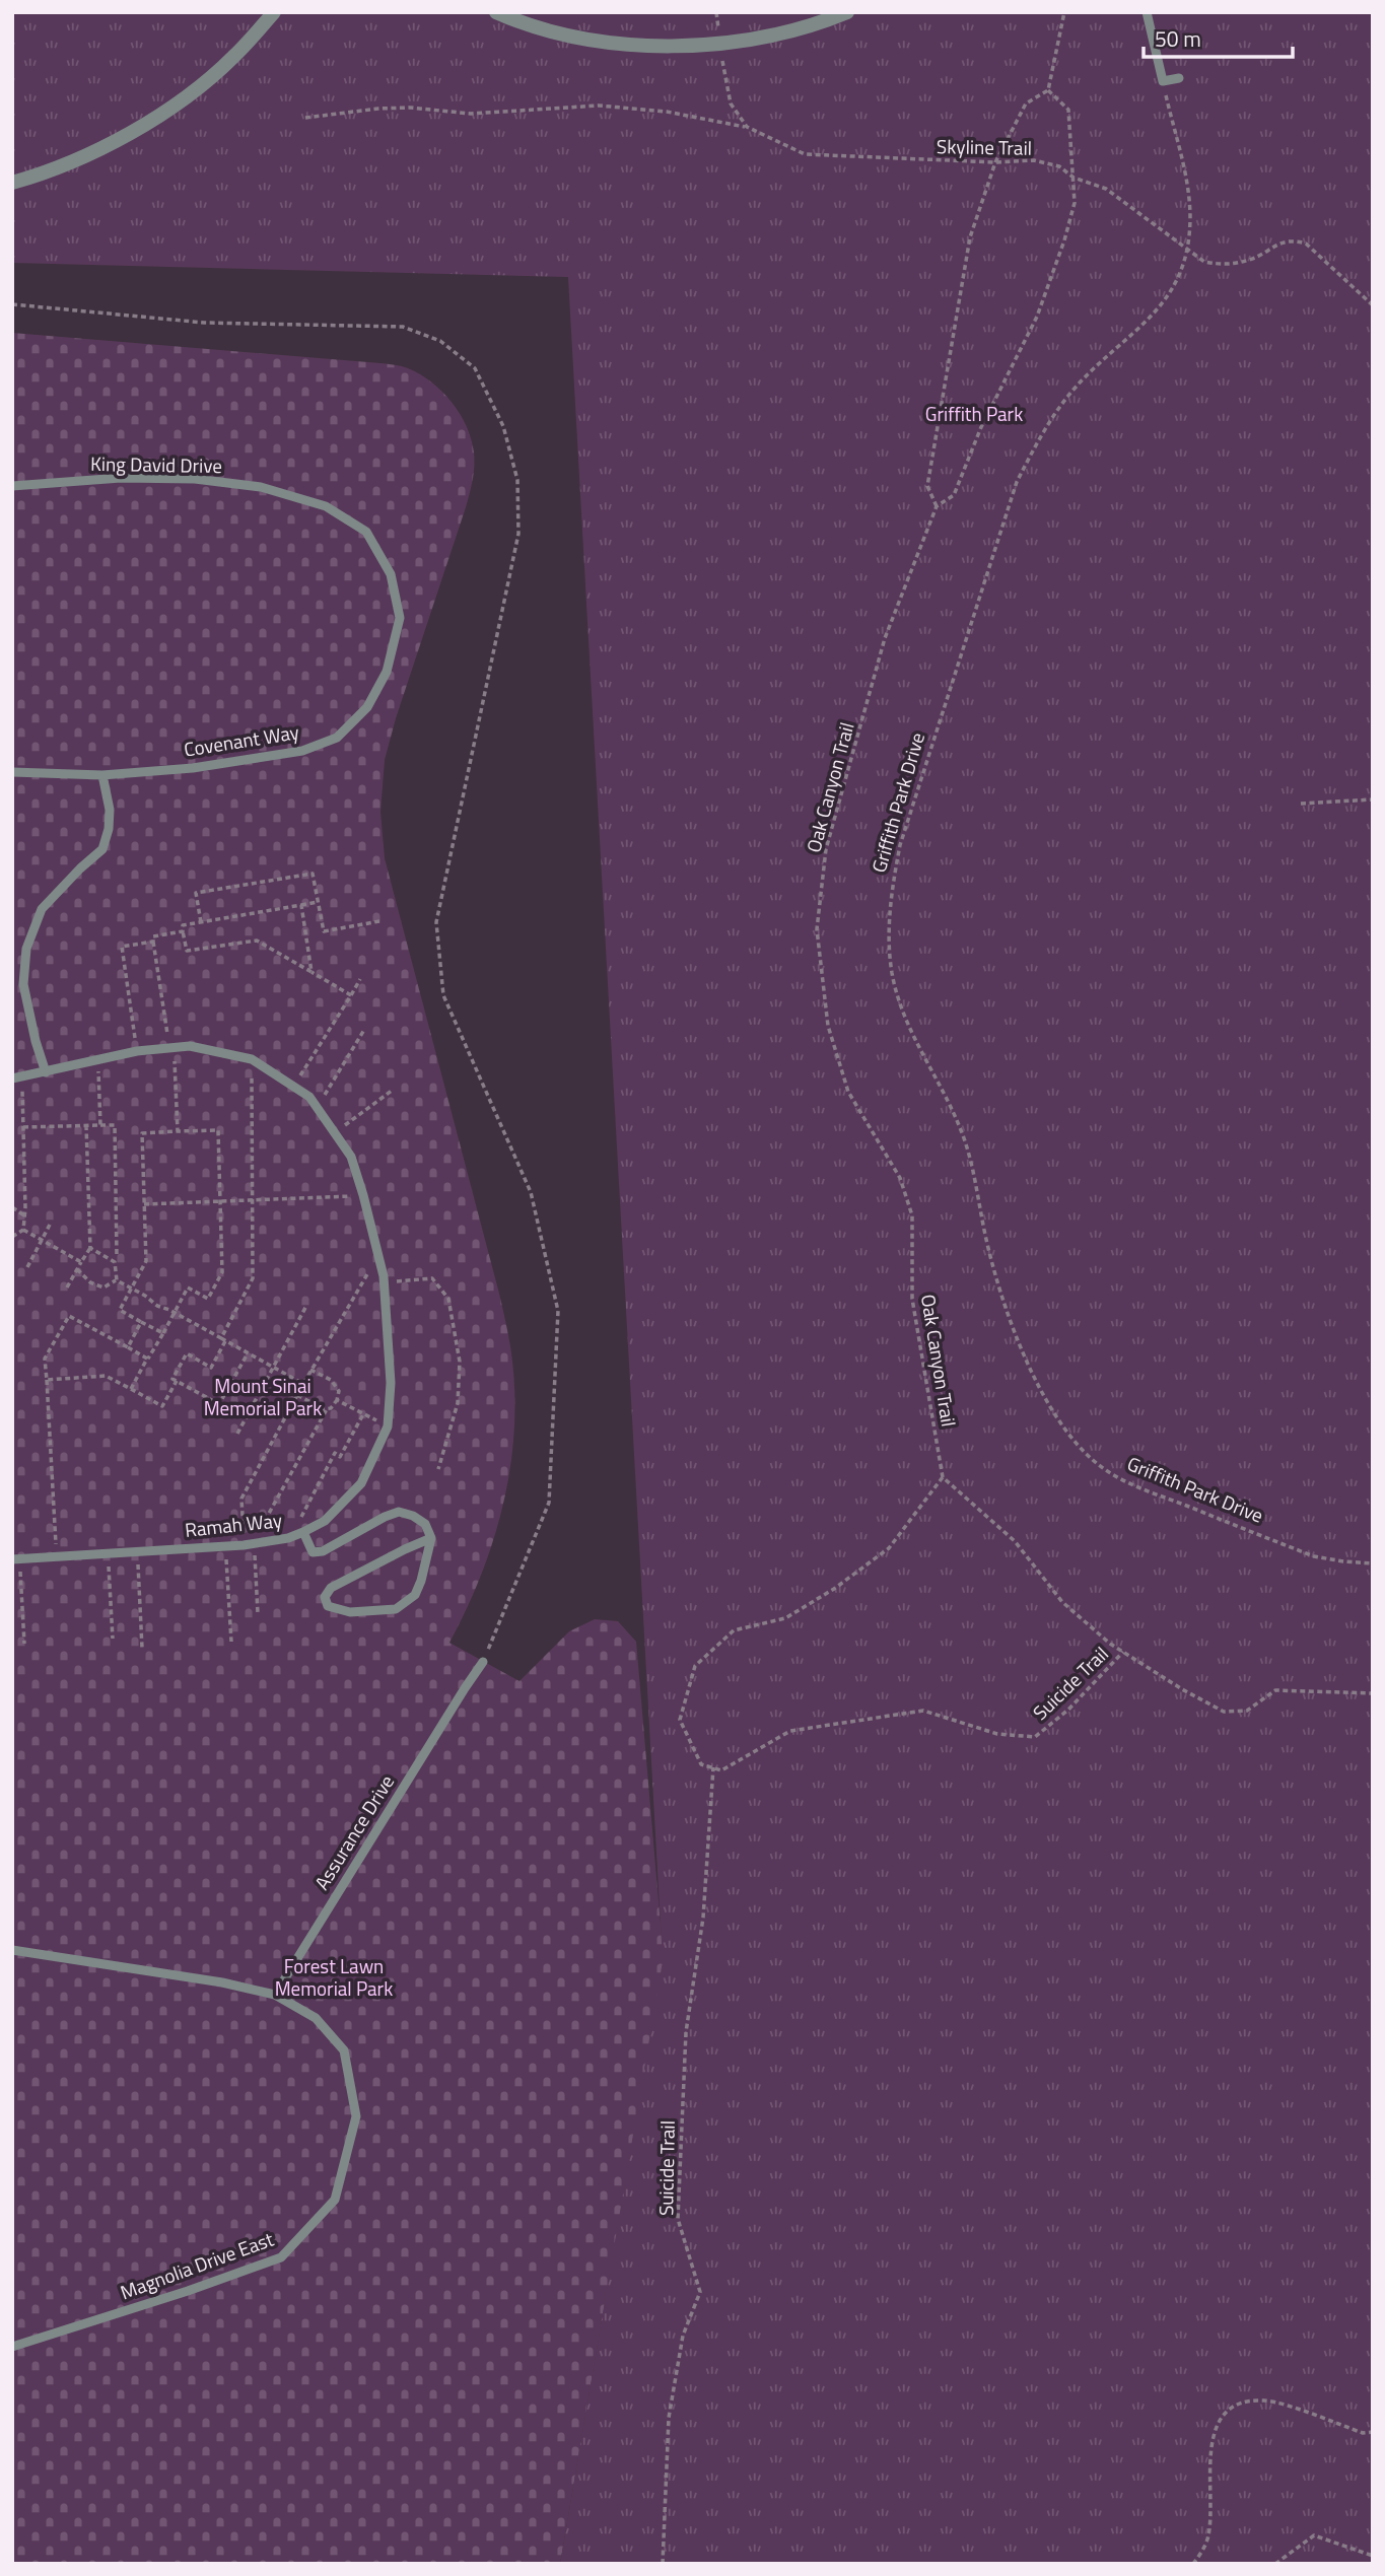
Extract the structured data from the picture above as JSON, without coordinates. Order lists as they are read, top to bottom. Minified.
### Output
{"streets":{"lane":["King David Drive","Covenant Way","Ramah Way","Assurance Drive","Magnolia Drive East"],"path":["Skyline Trail","Oak Canyon Trail","Griffith Park Drive","Suicide Trail"]},"crossings":[["Skyline Trail","Oak Canyon Trail"],["Skyline Trail","Griffith Park Drive"],["King David Drive","Covenant Way"],["Assurance Drive","Magnolia Drive East"]],"parks":["Griffith Park","Mount Sinai Memorial Park","Forest Lawn Memorial Park"],"scale_bar":"50 m"}
